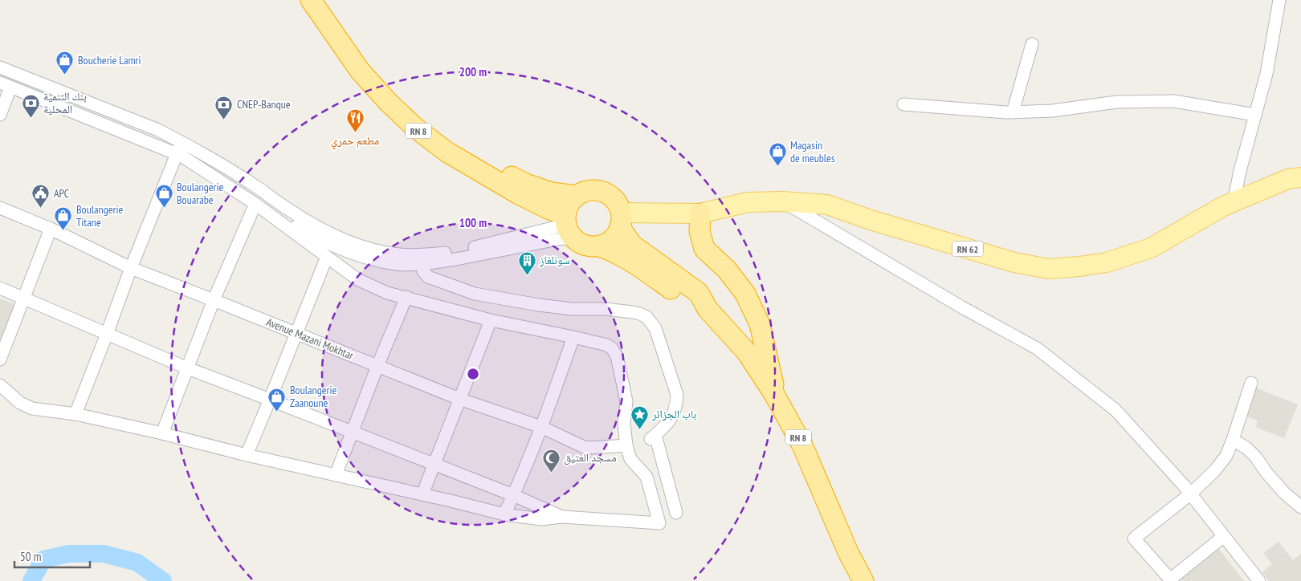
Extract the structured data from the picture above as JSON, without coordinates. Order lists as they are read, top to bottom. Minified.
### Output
{"streets":{"highway":["RN 8"],"main road":["RN 62"],"street":["Avenue Mazani Mokhtar"]},"crossings":[["RN 8","RN 62"]],"places":{"shop":["Boucherie Lamri","Magasin de meubles","Boulangerie Bouarabe","Boulangerie Titane","Boulangerie Zaanoune"],"bank":["بنك التنمية المحلية","CNEP-Banque"],"restaurant":["مطعم حمري"],"public building":["APC"],"building":["سونلغاز"],"place":["باب الجزائر"],"mosque":["مسجد العتيق"]},"scale_bar":"50 m","rings":["200 m","100 m"]}
